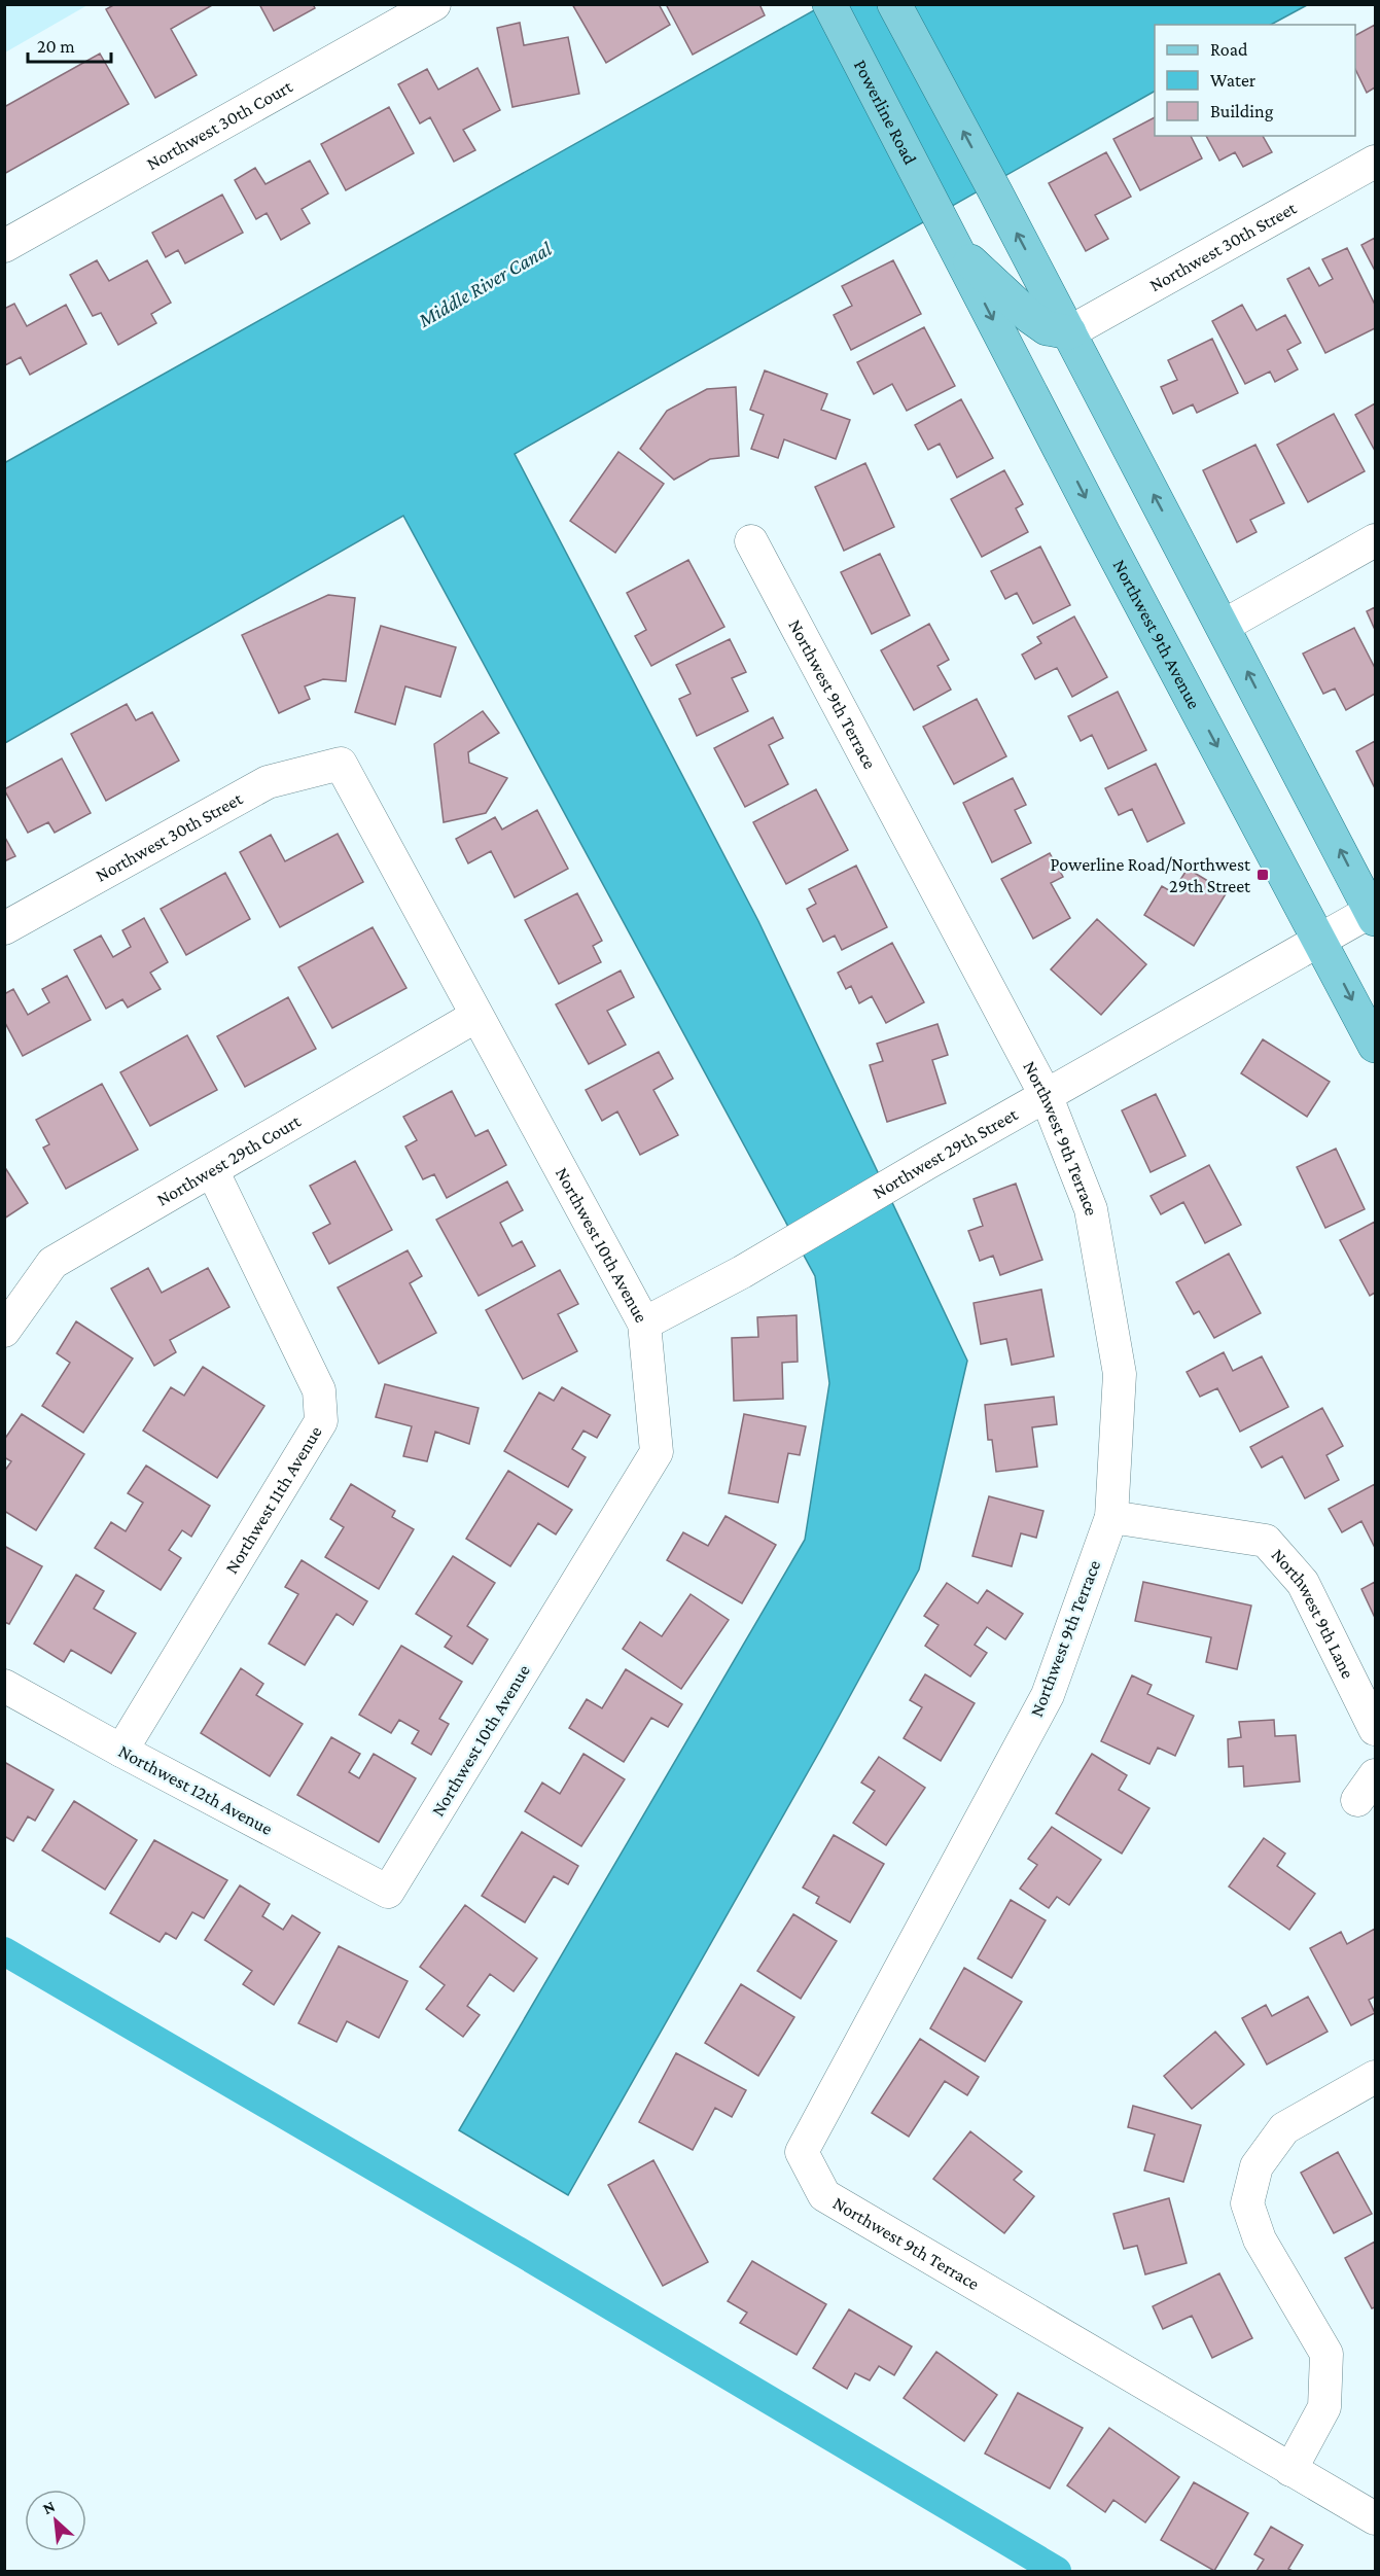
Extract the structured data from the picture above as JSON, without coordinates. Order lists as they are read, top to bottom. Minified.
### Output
{"streets":{"main road":["Powerline Road","Northwest 9th Avenue"],"street":["Northwest 30th Court","Northwest 30th Street","Northwest 9th Terrace","Northwest 29th Street","Northwest 29th Court","Northwest 10th Avenue","Northwest 11th Avenue","Northwest 9th Lane","Northwest 12th Avenue"]},"crossings":[["Powerline Road","Northwest 9th Avenue"],["Northwest 30th Street","Northwest 10th Avenue"],["Northwest 9th Avenue","Northwest 29th Street"],["Northwest 9th Terrace","Northwest 29th Street"],["Northwest 9th Terrace","Northwest 9th Lane"],["Northwest 29th Street","Northwest 10th Avenue"],["Northwest 29th Court","Northwest 10th Avenue"],["Northwest 29th Court","Northwest 11th Avenue"],["Northwest 10th Avenue","Northwest 12th Avenue"],["Northwest 11th Avenue","Northwest 12th Avenue"]],"water":["Middle River Canal"],"places":{"transit":["Powerline Road/Northwest 29th Street"]},"legend":["Road","Water","Building"],"scale_bar":"20 m","north":"top left"}
